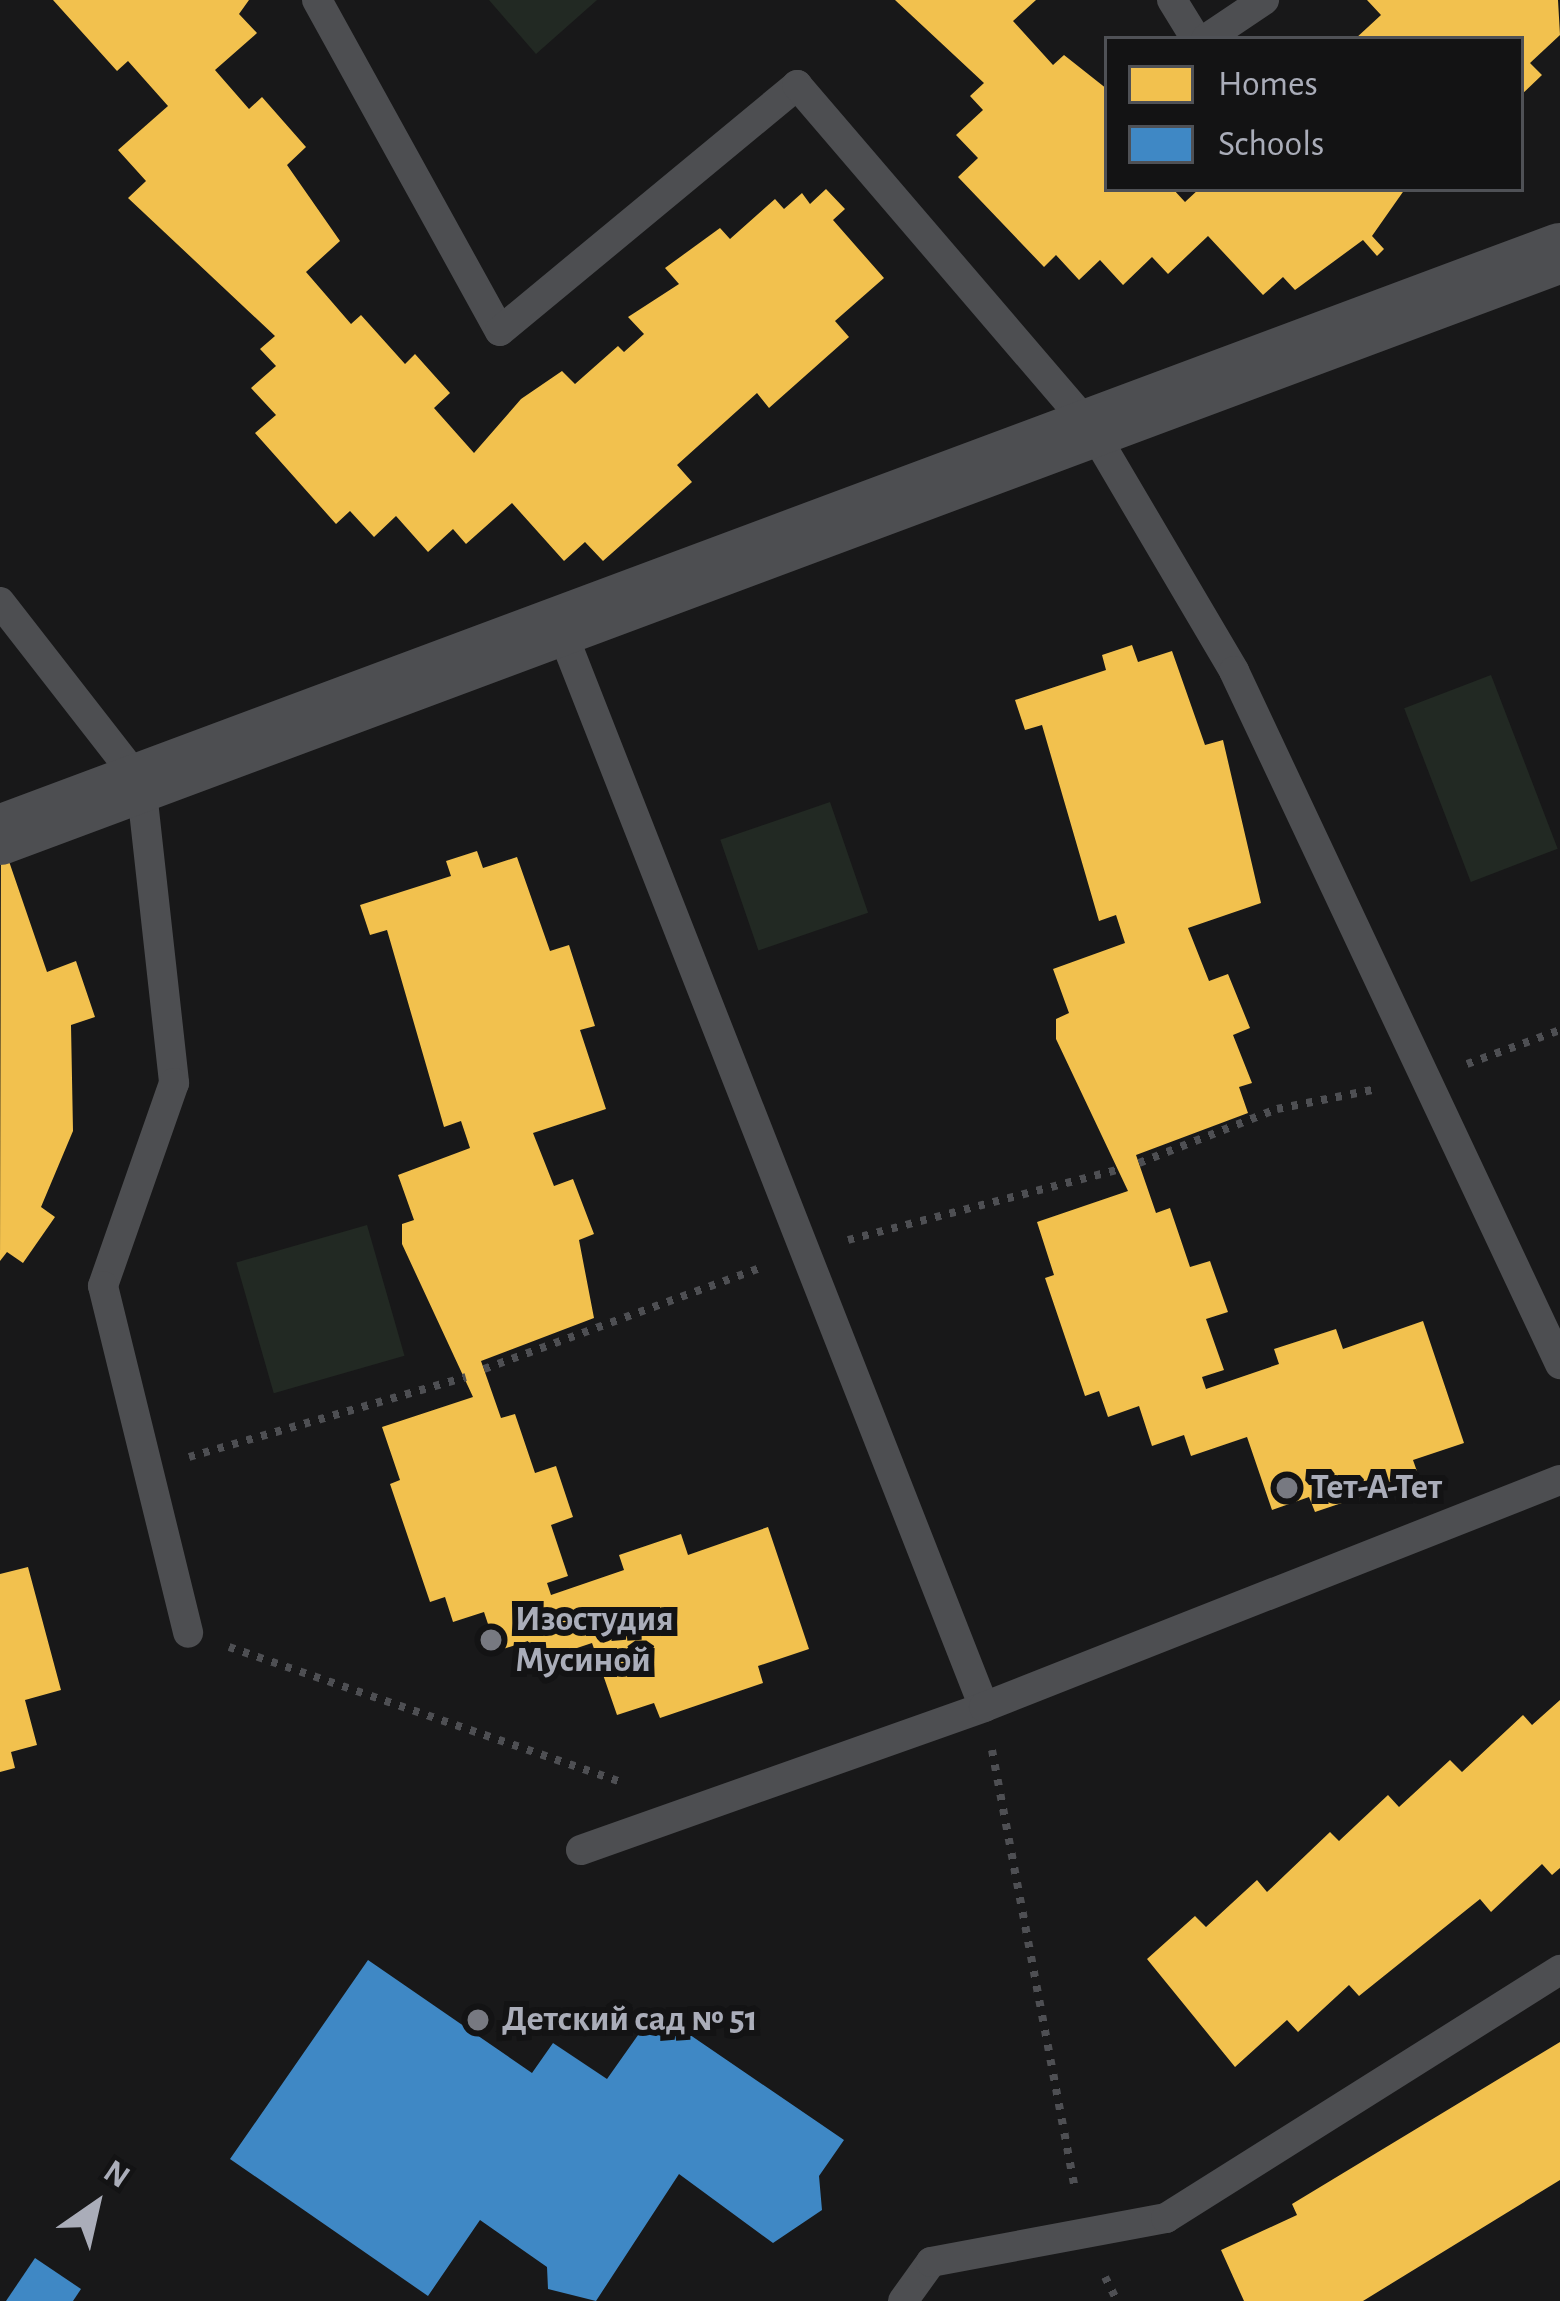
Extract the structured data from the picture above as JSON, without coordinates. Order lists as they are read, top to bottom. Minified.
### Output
{"places":["Тет-А-Тет","Изостудия Мусиной","Детский сад № 51"],"legend":["Homes","Schools"],"north":"top right"}
